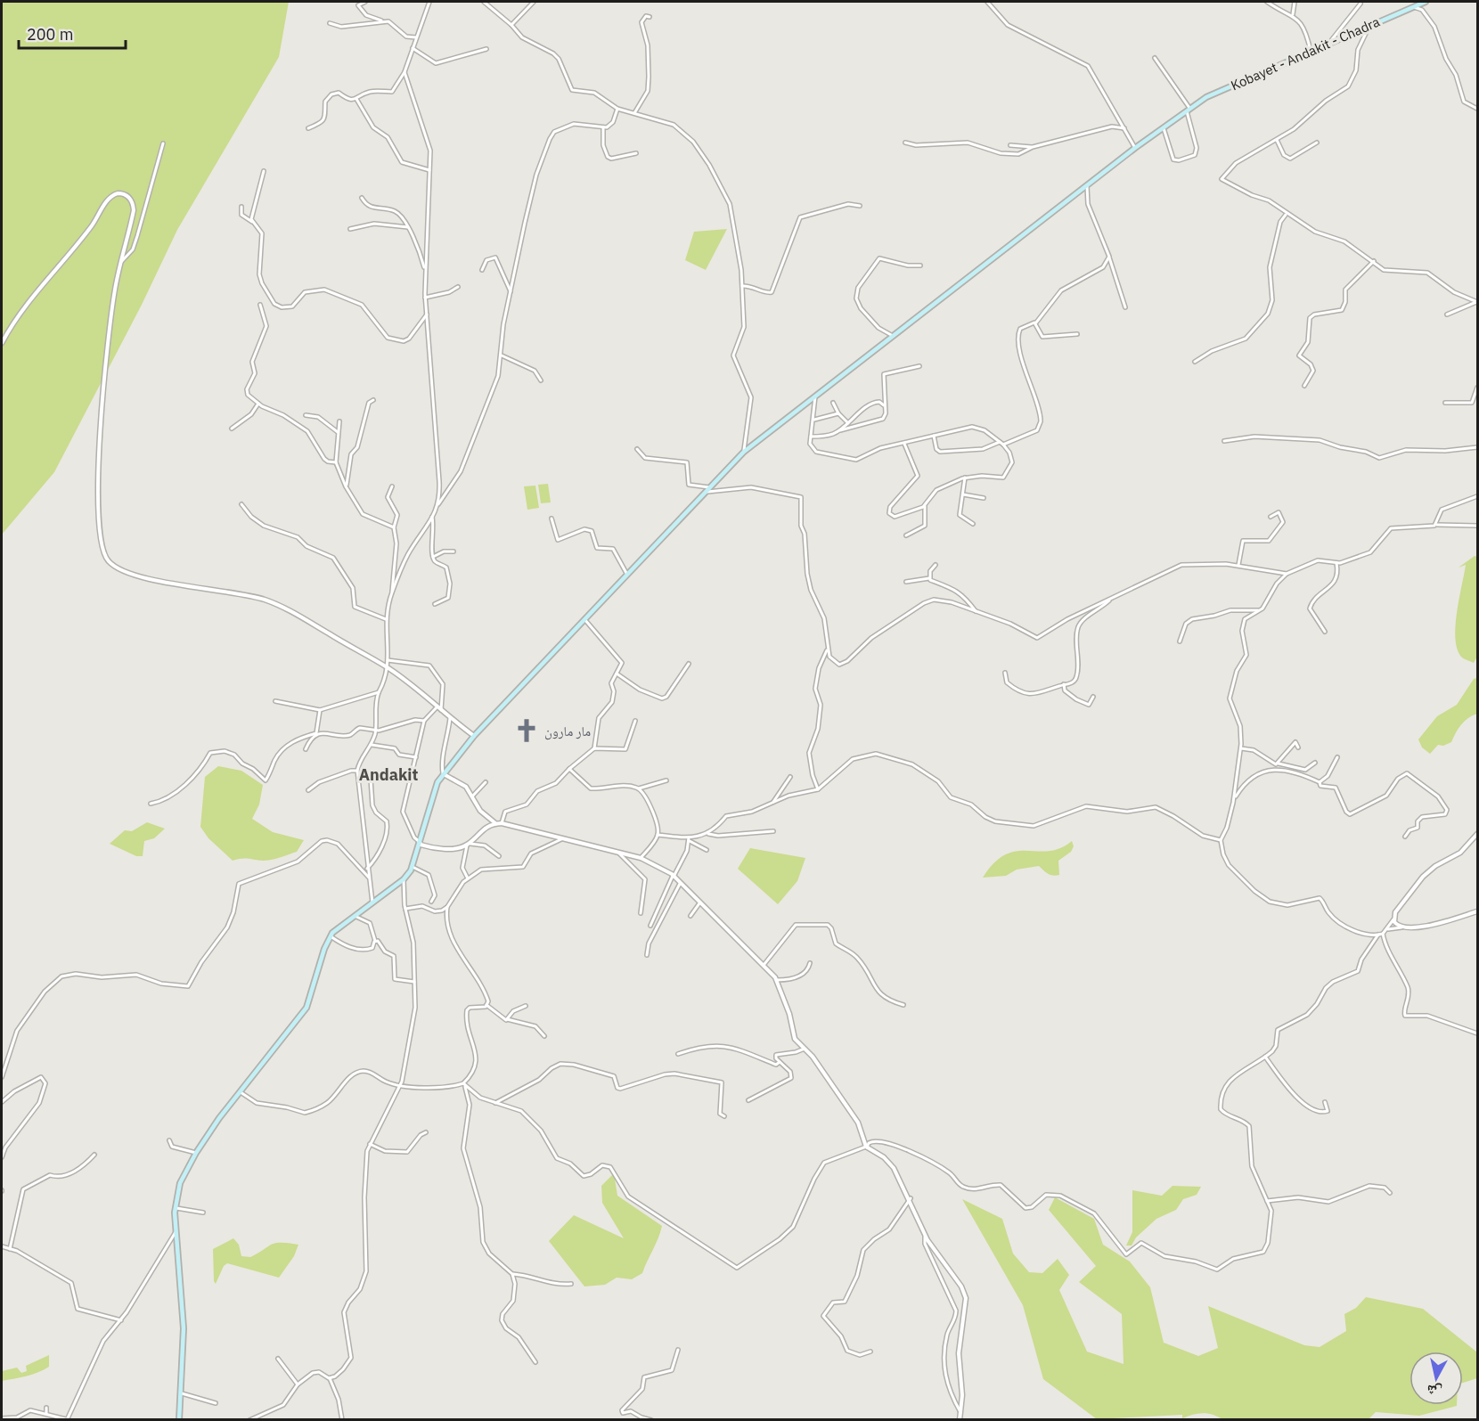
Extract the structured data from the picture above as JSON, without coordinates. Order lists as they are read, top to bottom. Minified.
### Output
{"streets":{"main road":["Kobayet - Andakit - Chadra"]},"districts":["Andakit"],"places":{"church":["مار مارون"]},"scale_bar":"200 m","north":"bottom"}
